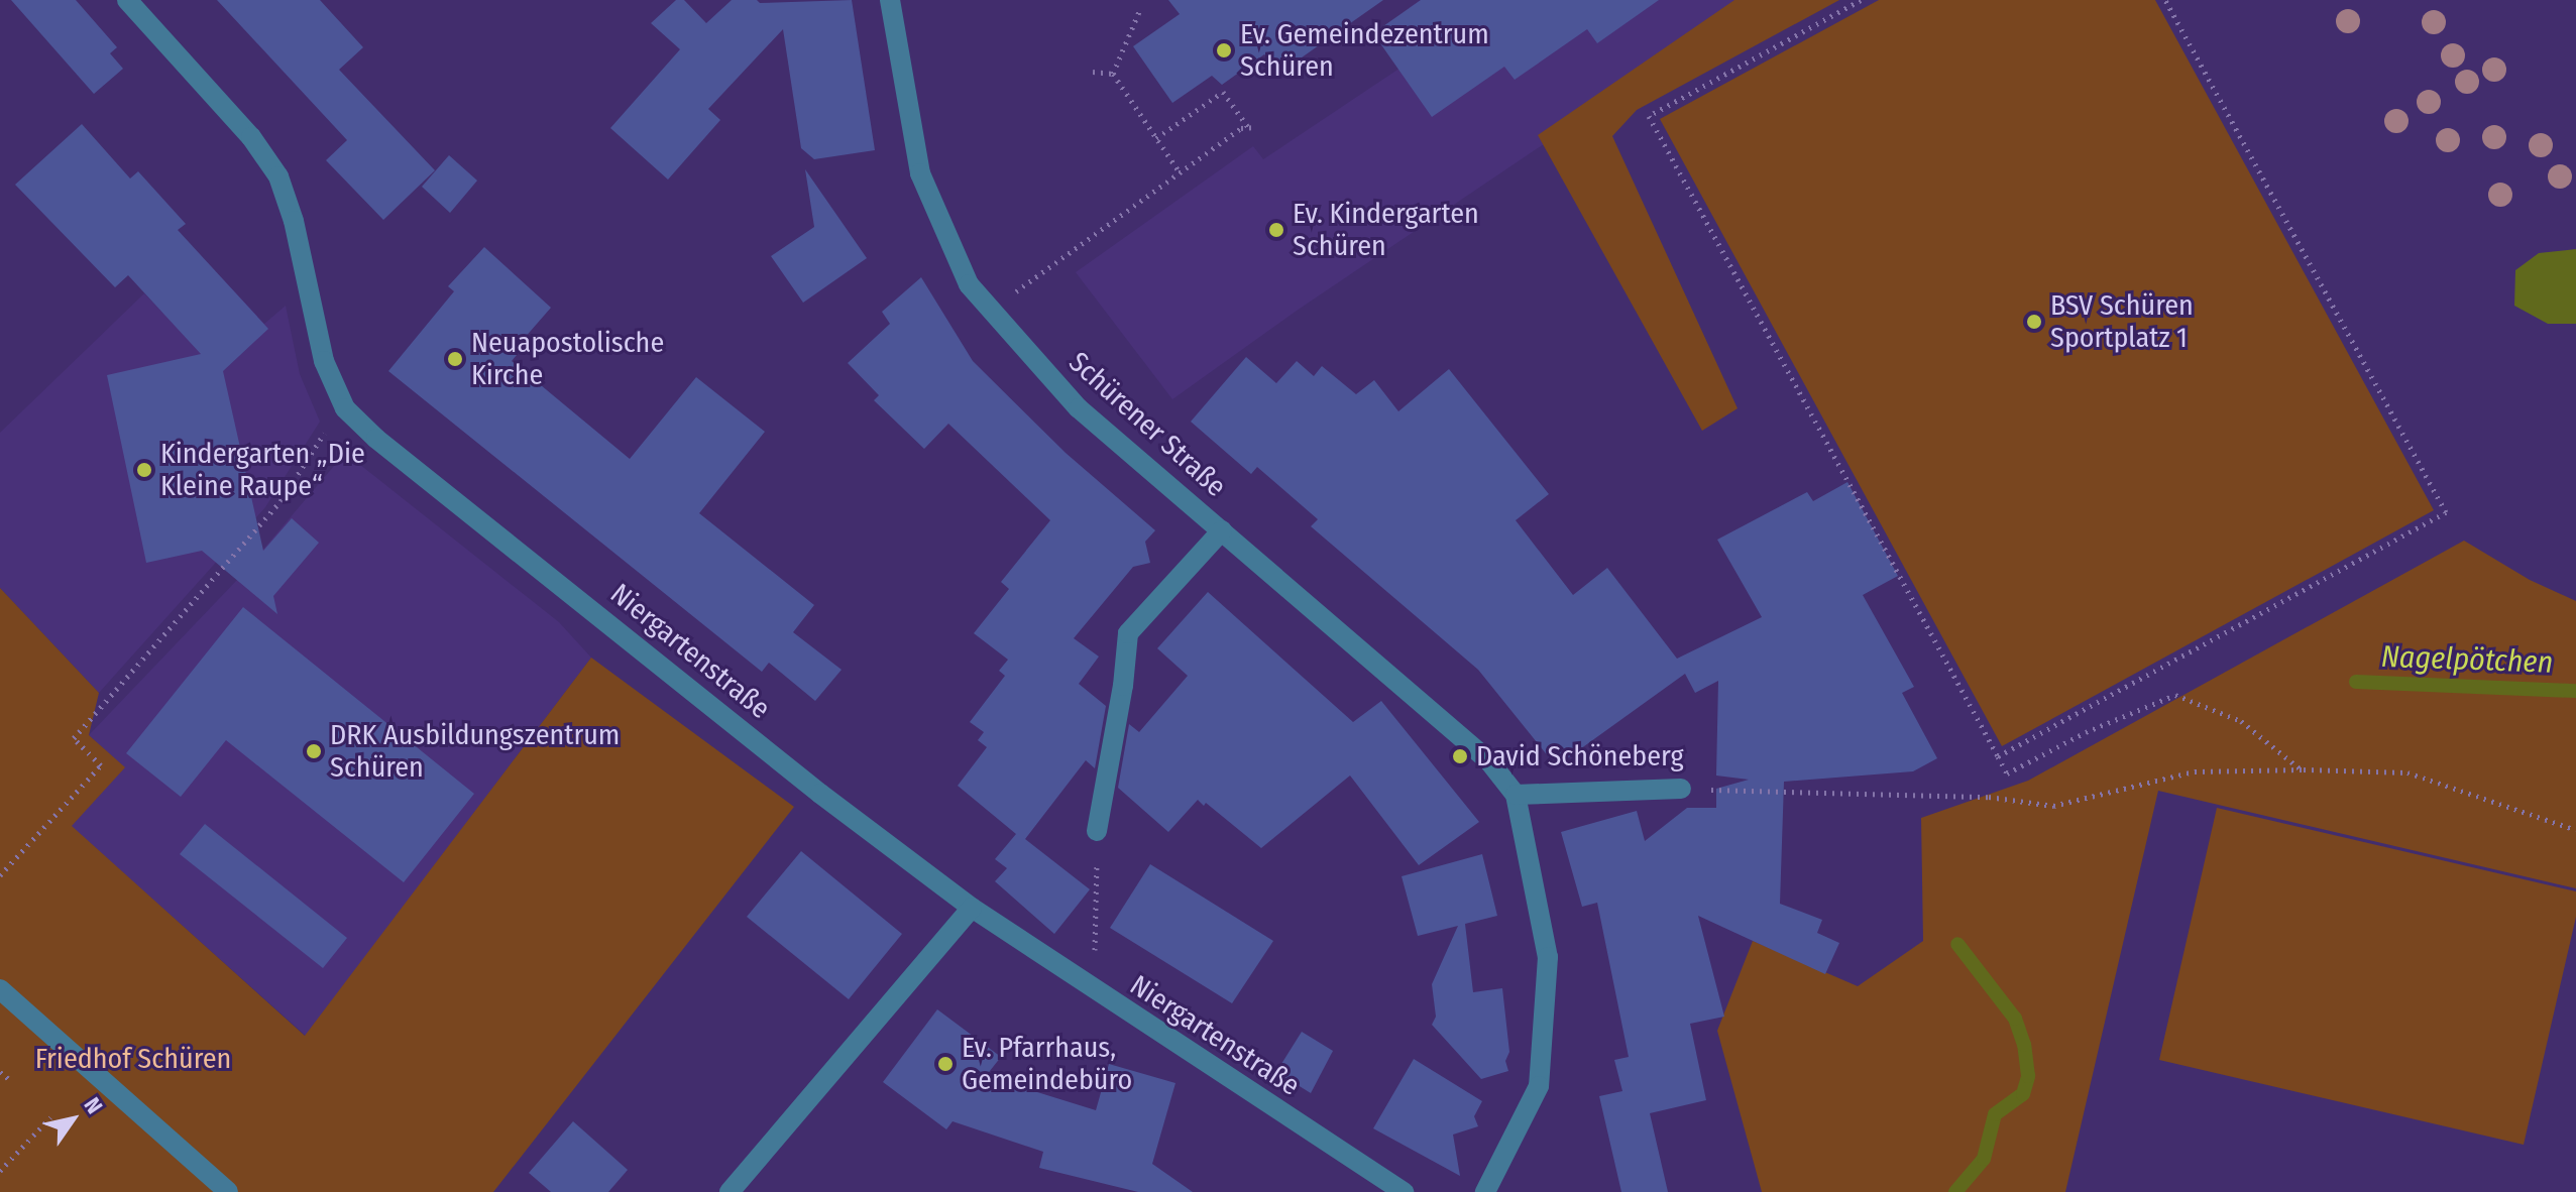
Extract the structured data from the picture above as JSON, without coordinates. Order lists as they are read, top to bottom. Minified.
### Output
{"streets":{"street":["Schürener Straße","Niergartenstraße"]},"water":["Nagelpötchen"],"parks":["Friedhof Schüren"],"places":["Ev. Gemeindezentrum Schüren","Ev. Kindergarten Schüren","BSV Schüren Sportplatz 1","Neuapostolische Kirche","Kindergarten „Die Kleine Raupe“","DRK Ausbildungszentrum Schüren","David Schöneberg","Ev. Pfarrhaus, Gemeindebüro"],"north":"top right"}
